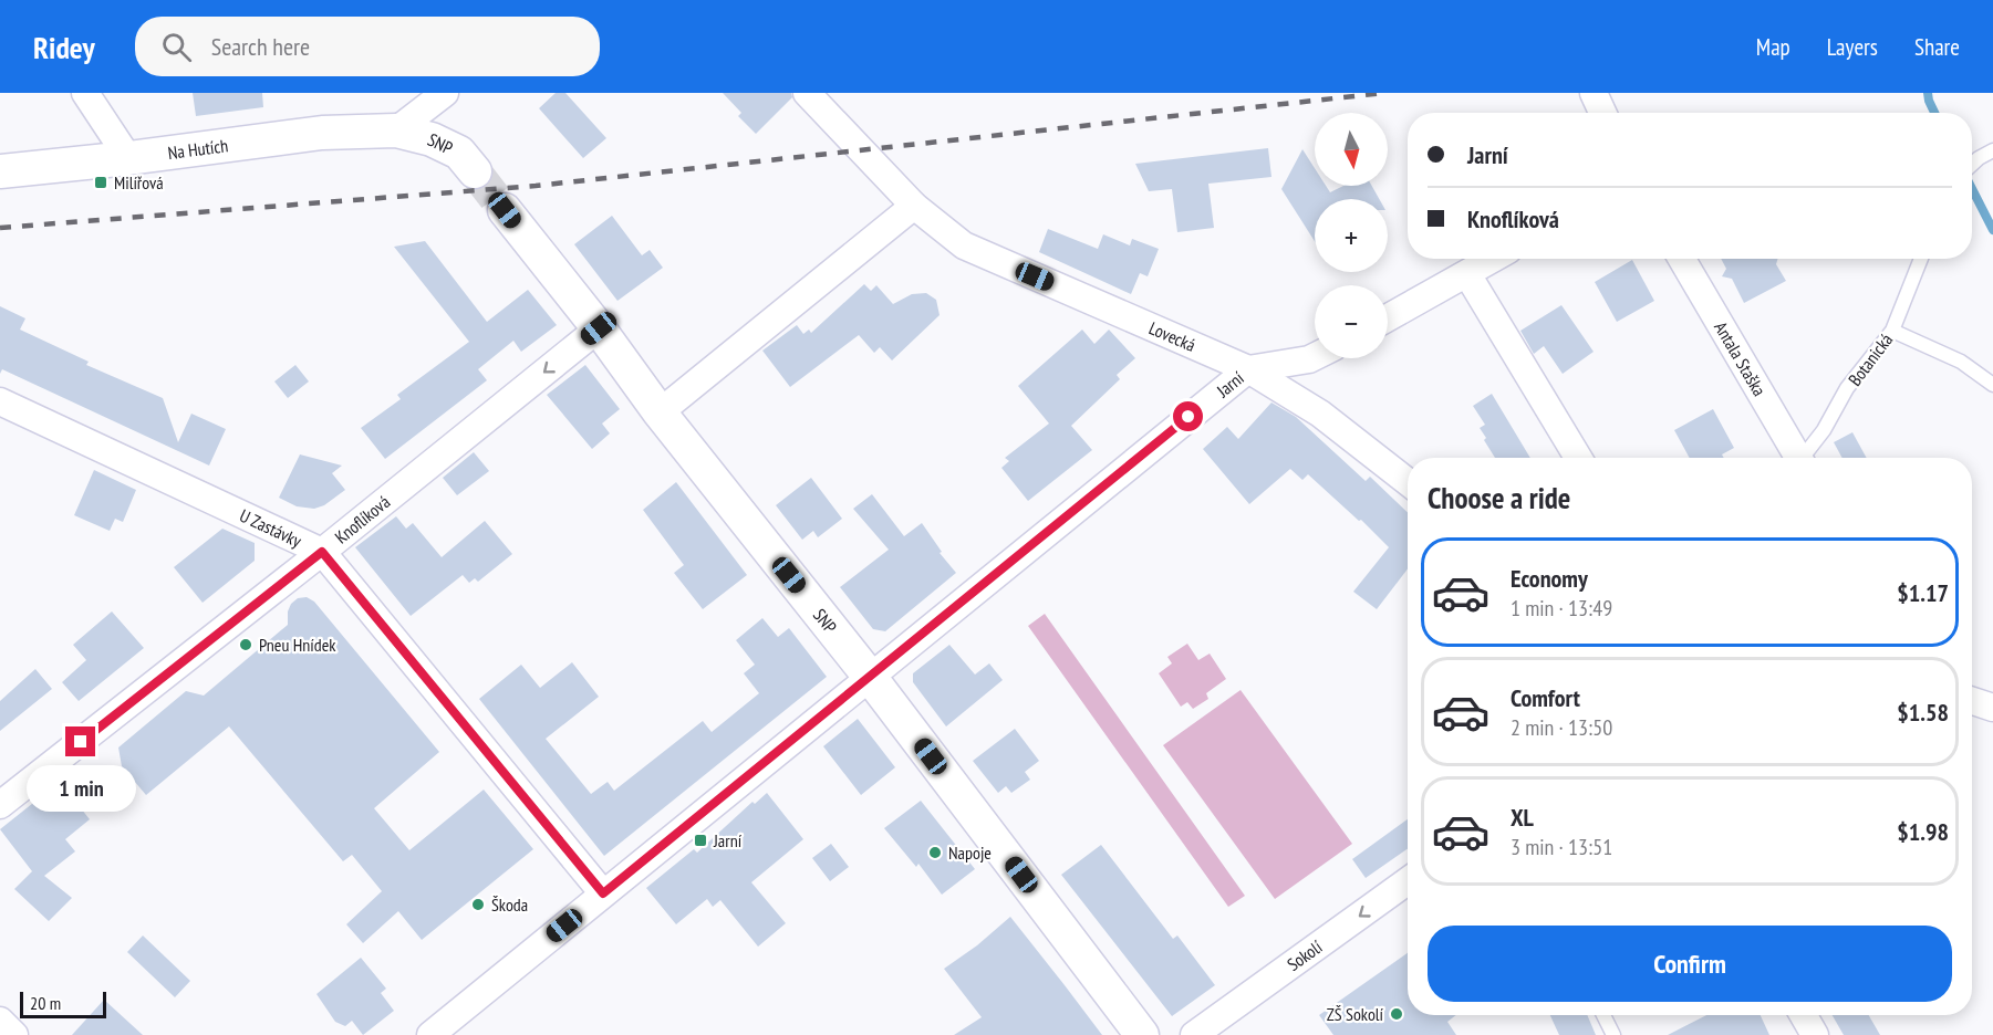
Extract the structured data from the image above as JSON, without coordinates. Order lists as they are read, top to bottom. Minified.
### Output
{"streets":{"street":["SNP","Na Hutích","Lovecká","Antala Staška","Jarní","Knoflíková","U Zastávky","Sokolí"],"lane":["Botanická"]},"crossings":[["SNP","Na Hutích"],["SNP","Jarní"],["SNP","Knoflíková"],["Lovecká","Jarní"],["Jarní","U Zastávky"],["Knoflíková","U Zastávky"]],"one_way":["Knoflíková","Sokolí"],"places":{"transit":["Milířová","Jarní"],"other":["Pneu Hnídek","Napoje","Škoda","ZŠ Sokolí"]},"scale_bar":"20 m","north":"bottom","page":{"header":"Ridey","search":"Search here","nav":["Map","Layers","Share"],"map_buttons":["+","−"],"banner":["Jarní","Knoflíková"],"heading":"Choose a ride","list":[{"name":"Economy","note":"1 min · 13:49","value":"$1.17"},{"name":"Comfort","note":"2 min · 13:50","value":"$1.58"},{"name":"XL","note":"3 min · 13:51","value":"$1.98"}],"bubble":"1 min","buttons":"Confirm","scale":"20 m"}}
